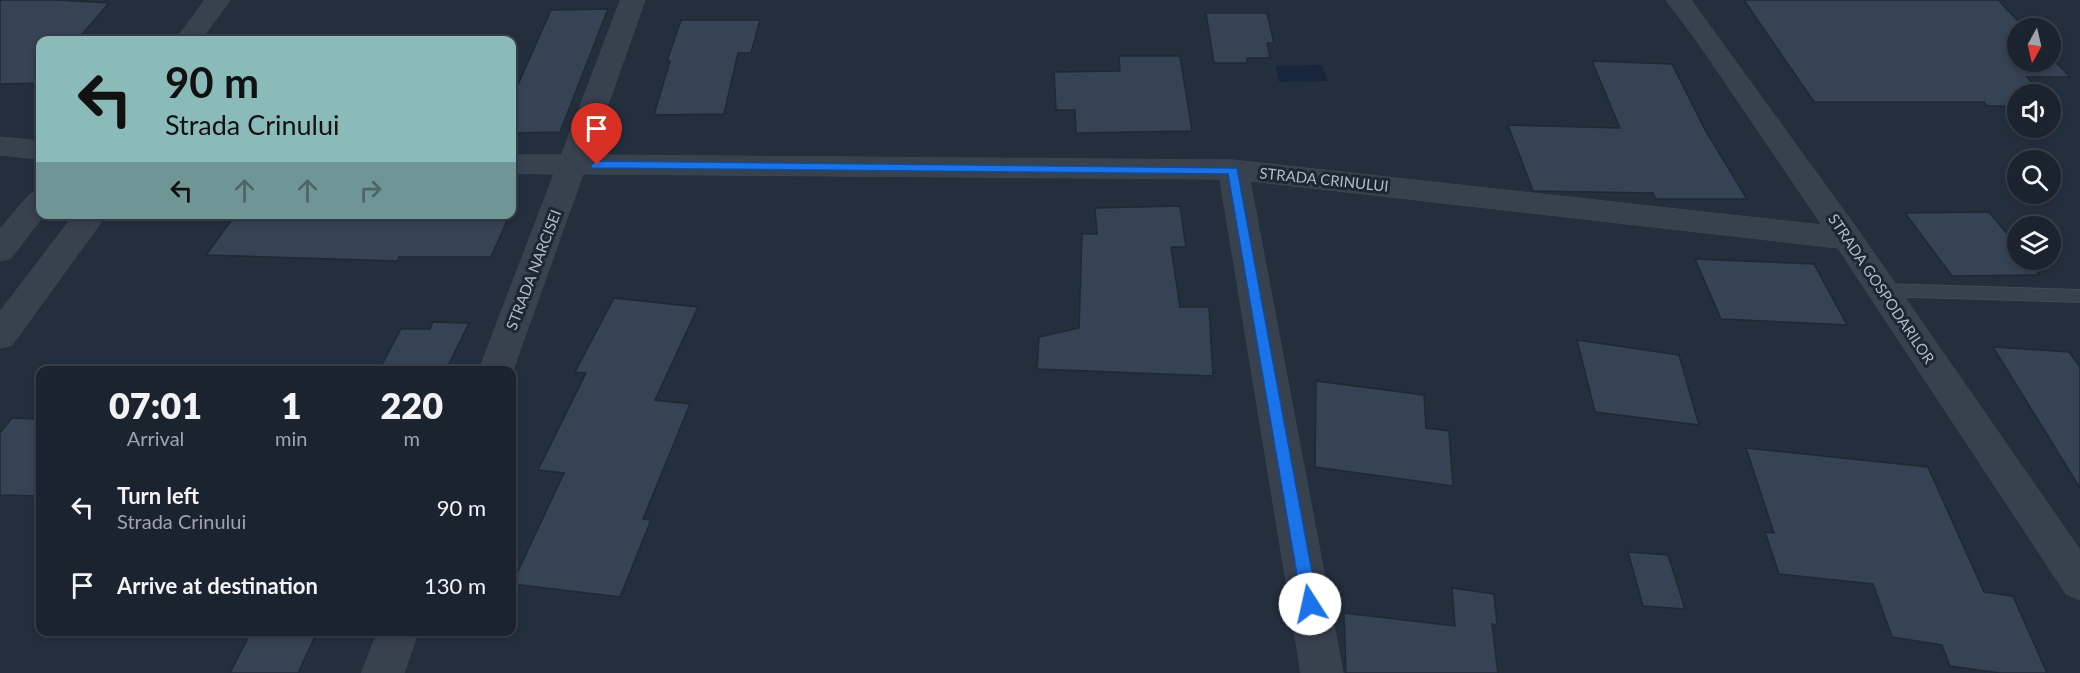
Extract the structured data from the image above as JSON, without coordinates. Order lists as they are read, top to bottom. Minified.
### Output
{"streets":{"street":["STRADA CRINULUI","STRADA NARCISEI","STRADA GOSPODARILOR"]},"crossings":[["STRADA CRINULUI","STRADA NARCISEI"],["STRADA CRINULUI","STRADA GOSPODARILOR"]],"north":"bottom","page":{"turn":["90 m","Strada Crinului"],"eta":["07:01","Arrival","1","min","220","m"],"list":[{"name":"Turn left","note":"Strada Crinului","value":"90 m"},{"name":"Arrive at destination","value":"130 m"}]}}
